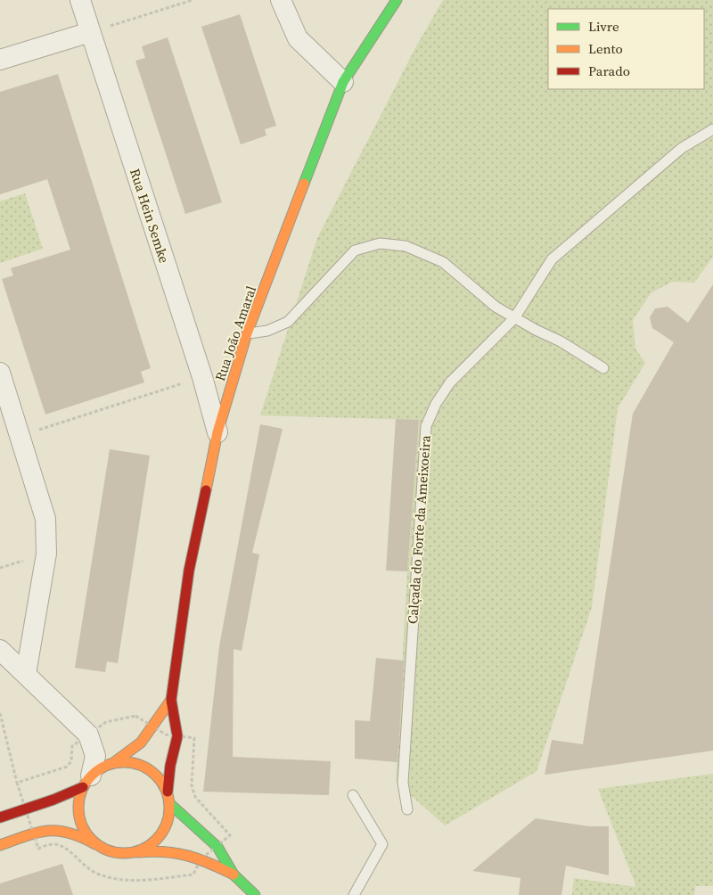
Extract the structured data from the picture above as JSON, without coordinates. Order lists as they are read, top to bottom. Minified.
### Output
{"streets":{"street":["Rua Hein Semke","Rua João Amaral"],"lane":["Calçada do Forte da Ameixoeira"]},"crossings":[["Rua Hein Semke","Rua João Amaral"]],"legend":["Livre","Lento","Parado"]}
